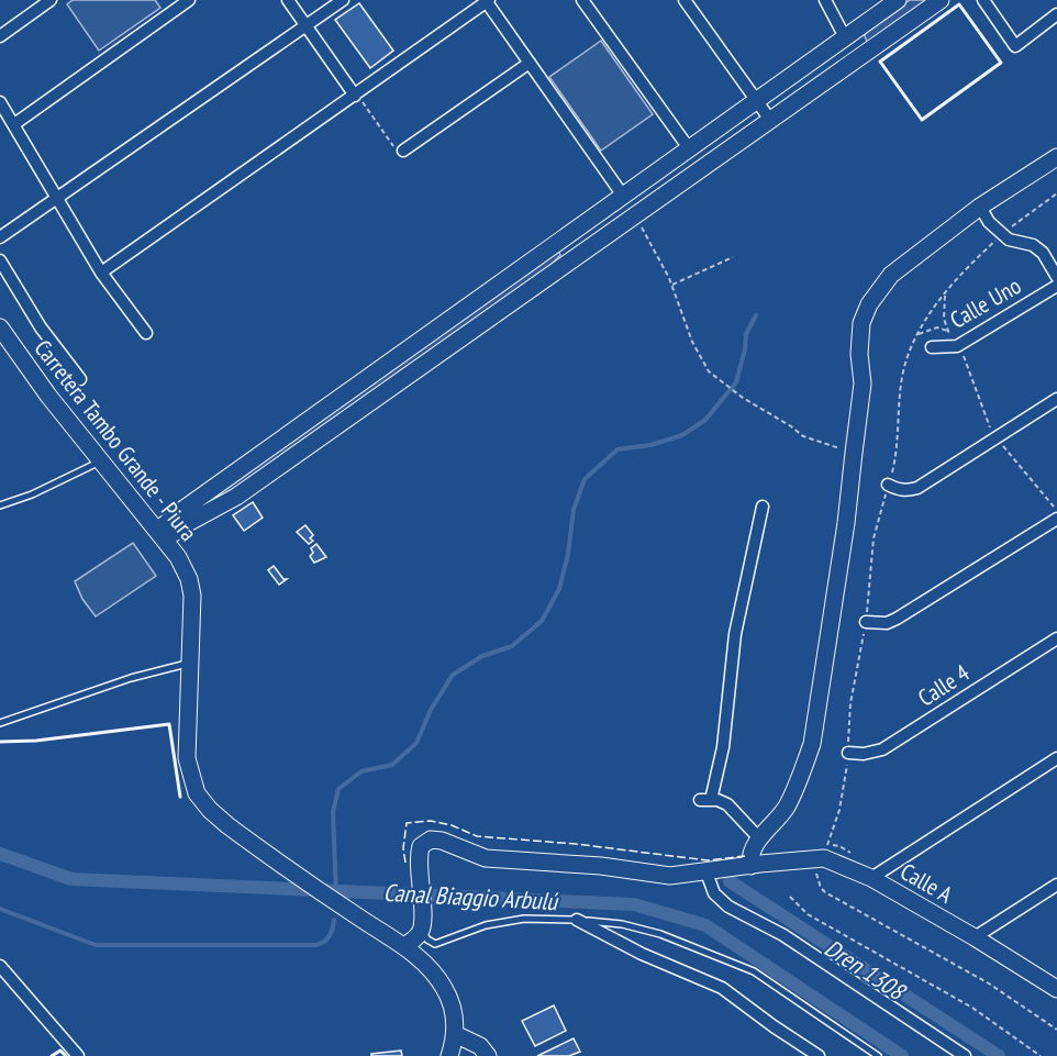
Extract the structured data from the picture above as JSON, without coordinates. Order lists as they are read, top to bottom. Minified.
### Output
{"streets":{"street":["Calle Uno","Carretera Tambo Grande - Piura","Calle 4","Calle A"]},"water":["Canal Biaggio Arbulú","Dren 1308"]}
